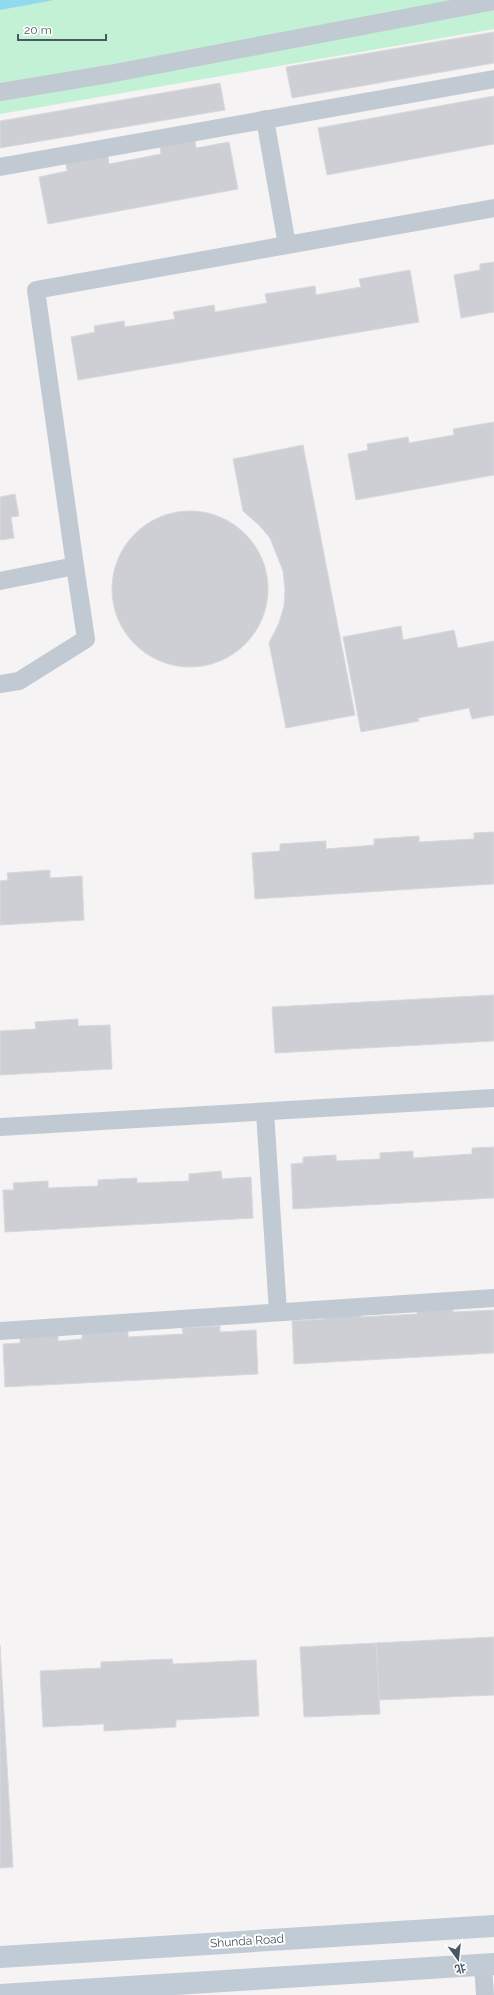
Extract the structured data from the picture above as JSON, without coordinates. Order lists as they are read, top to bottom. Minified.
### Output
{"streets":{"main road":["Shunda Road"]},"scale_bar":"20 m","north":"bottom"}
